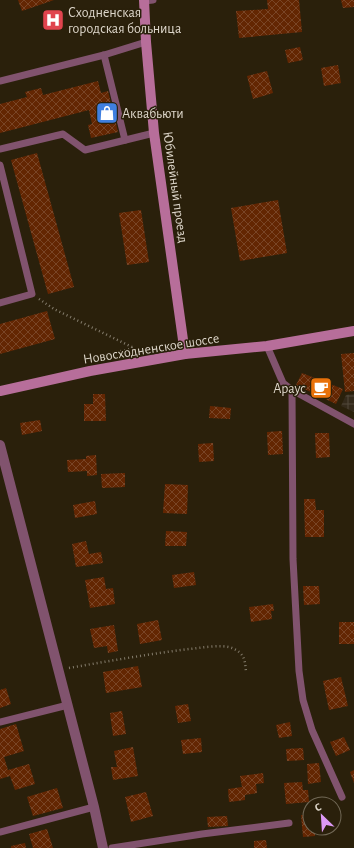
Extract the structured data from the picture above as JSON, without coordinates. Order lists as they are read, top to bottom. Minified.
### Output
{"streets":{"main road":["Юбилейный проезд","Новосходненское шоссе"]},"crossings":[["Юбилейный проезд","Новосходненское шоссе"]],"places":{"hospital":["Сходненская городская больница"],"shop":["Аквабьюти"],"cafe":["Араус"]},"north":"top left"}
